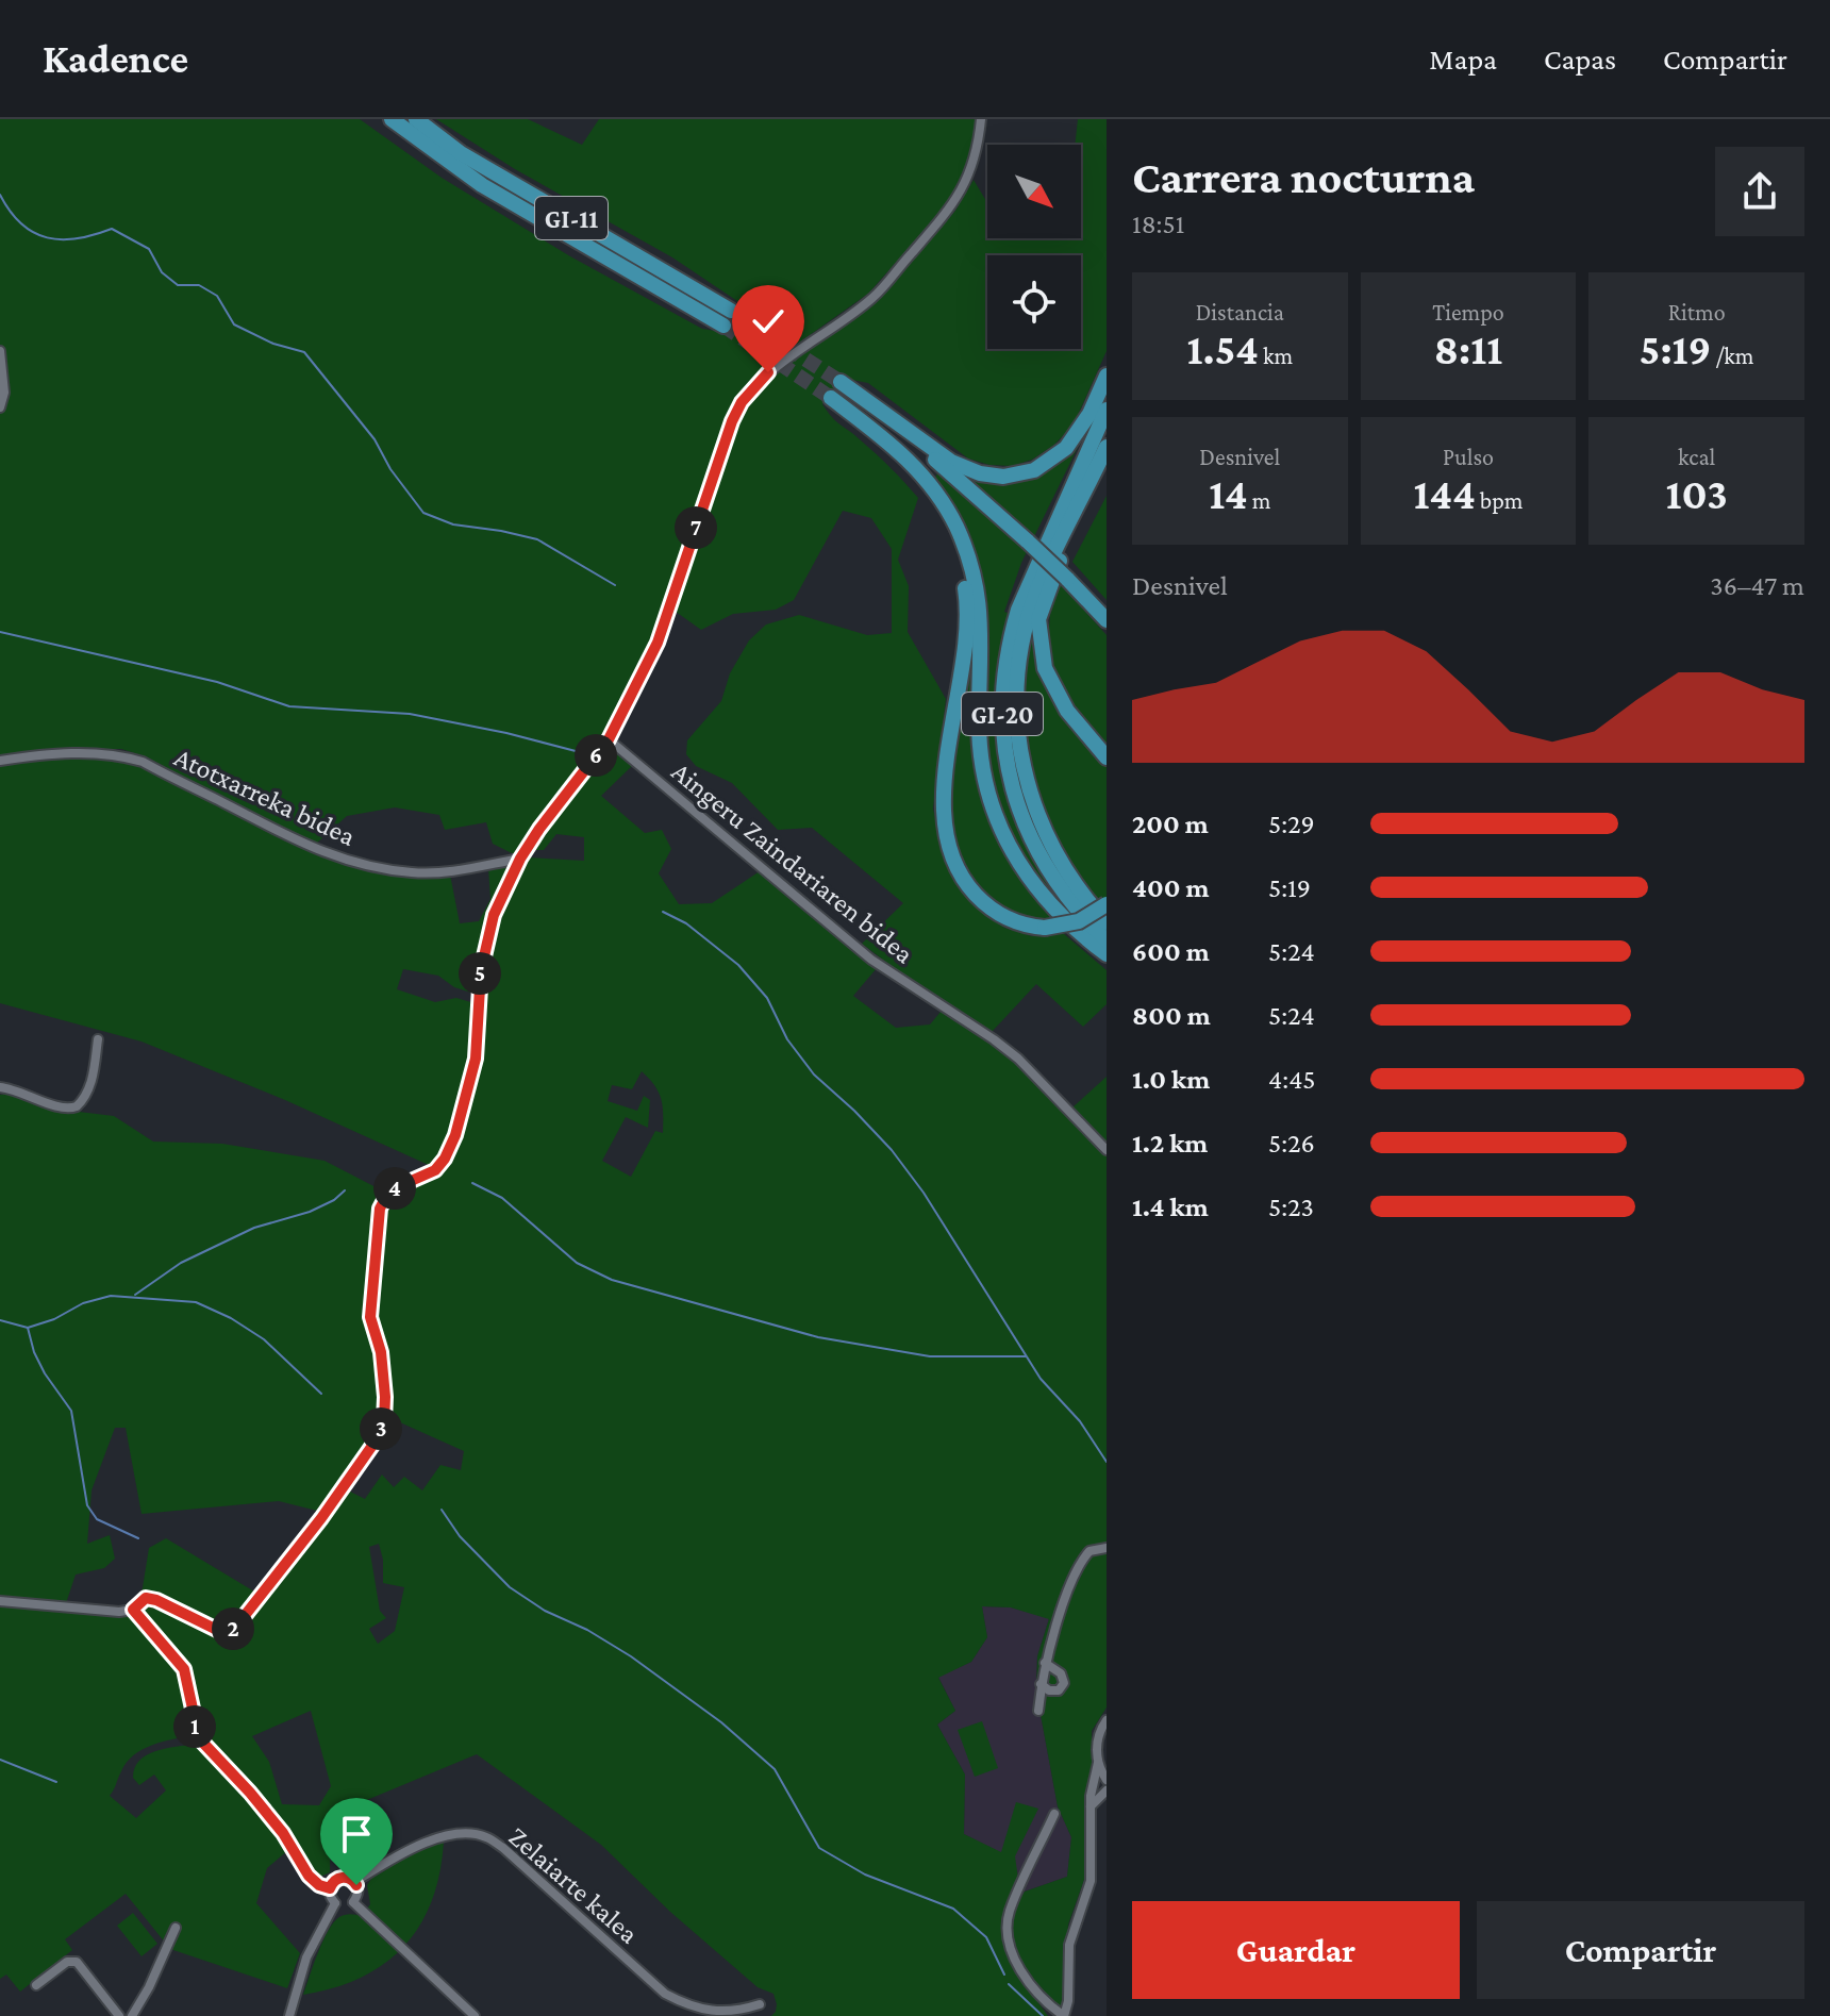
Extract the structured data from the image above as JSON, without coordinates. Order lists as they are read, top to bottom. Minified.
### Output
{"streets":{"highway":["GI-11","GI-20"],"street":["Atotxarreka bidea","Aingeru Zaindariaren bidea","Zelaiarte kalea"]},"north":"bottom right","page":{"header":"Kadence","nav":["Mapa","Capas","Compartir"],"heading":["Carrera nocturna","18:51"],"stats":[["Distancia","1.54 km"],["Tiempo","8:11"],["Ritmo","5:19 /km"],["Desnivel","14 m"],["Pulso","144 bpm"],["kcal","103"]],"pins":["7","6","5","4","3","2","1"],"chart":["Desnivel","36–47 m"],"list":[{"name":"200 m","note":"5:29"},{"name":"400 m","note":"5:19"},{"name":"600 m","note":"5:24"},{"name":"800 m","note":"5:24"},{"name":"1.0 km","note":"4:45"},{"name":"1.2 km","note":"5:26"},{"name":"1.4 km","note":"5:23"}],"buttons":["Guardar","Compartir"]}}
